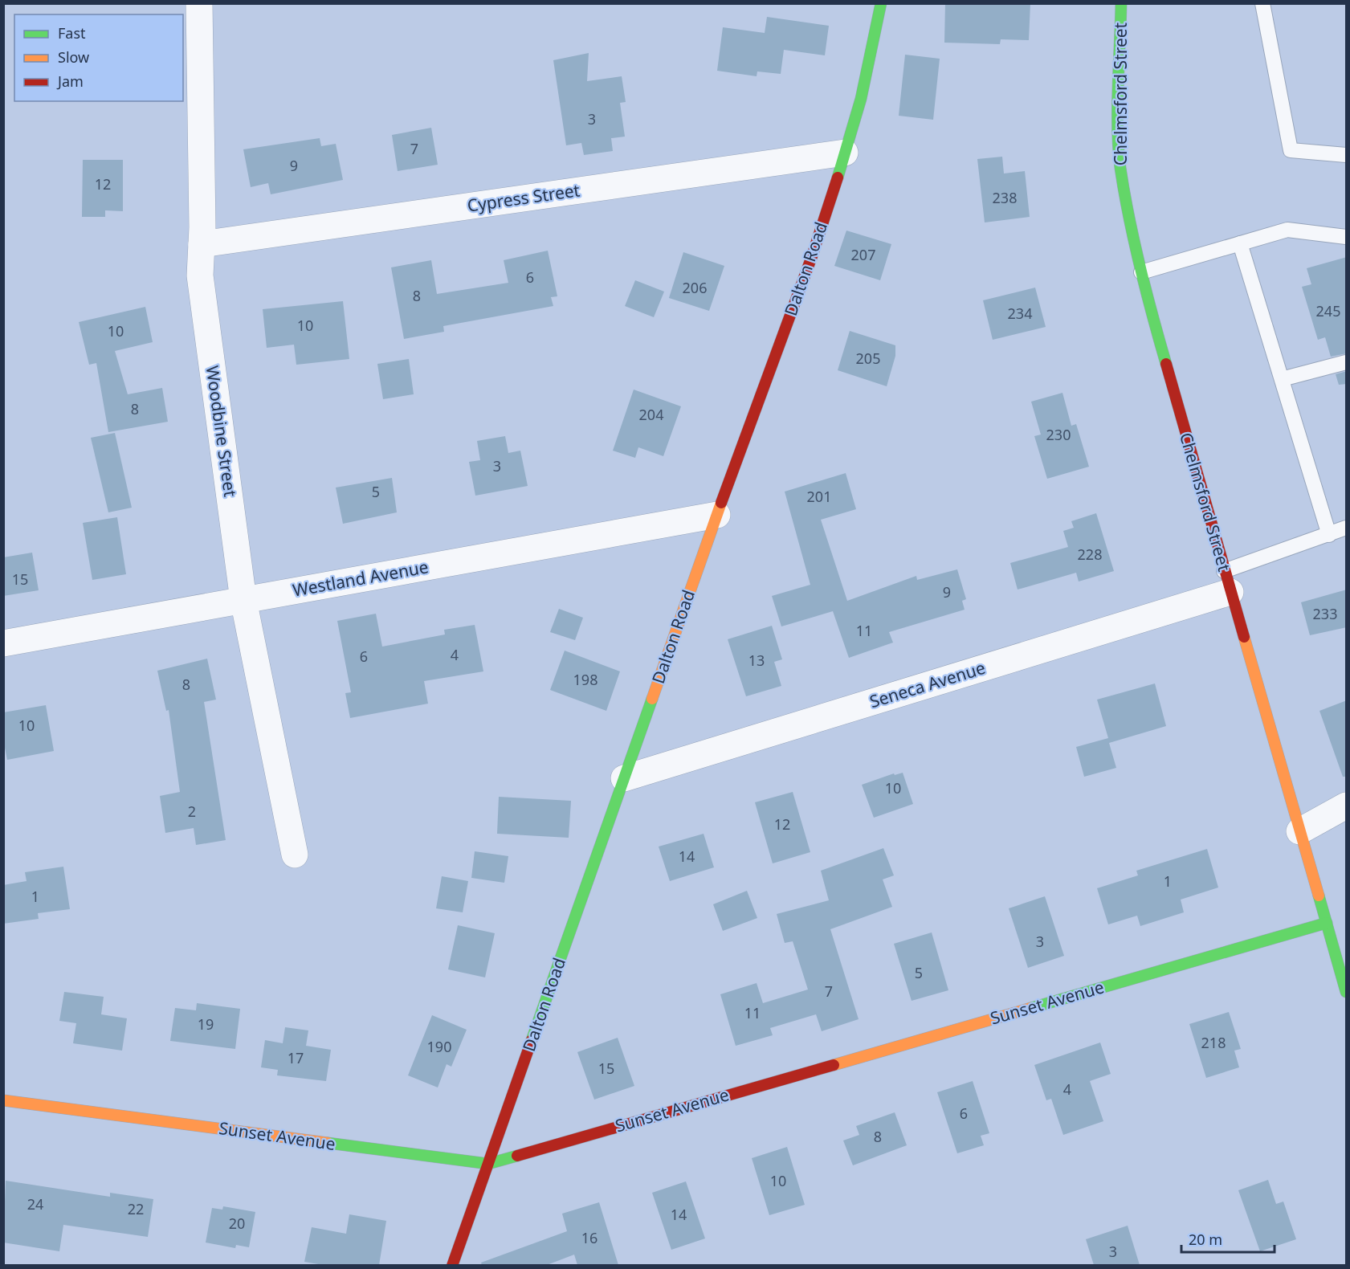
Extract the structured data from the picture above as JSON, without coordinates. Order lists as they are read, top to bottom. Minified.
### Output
{"streets":{"street":["Chelmsford Street","Cypress Street","Dalton Road","Woodbine Street","Westland Avenue","Seneca Avenue","Sunset Avenue"]},"crossings":[["Chelmsford Street","Seneca Avenue"],["Chelmsford Street","Sunset Avenue"],["Cypress Street","Dalton Road"],["Cypress Street","Woodbine Street"],["Dalton Road","Westland Avenue"],["Dalton Road","Seneca Avenue"],["Dalton Road","Sunset Avenue"],["Woodbine Street","Westland Avenue"]],"house_numbers":["3","7","9","12","238","207","6","206","8","245","234","10","10","205","8","204","230","3","5","201","228","15","9","233","11","4","6","13","198","8","10","10","2","12","14","1","1","3","5","7","11","19","218","190","17","15","4","6","8","10","24","22","14","20","16","3"],"legend":["Fast","Slow","Jam"],"scale_bar":"20 m"}
